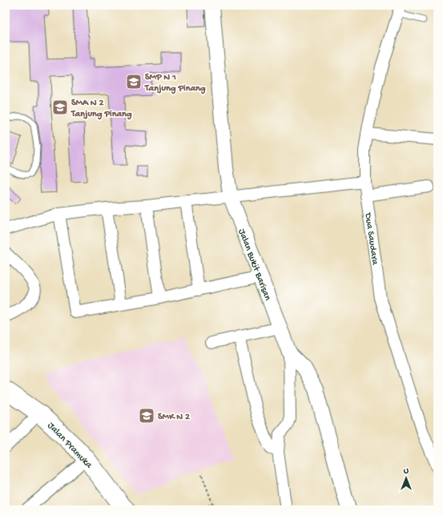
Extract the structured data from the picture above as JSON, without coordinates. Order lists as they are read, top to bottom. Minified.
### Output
{"streets":{"main road":["Jalan Pramuka"],"street":["Dua Saudara","Jalan Bukit Barisan"]},"places":{"school or university":["SMP N 1 Tanjung Pinang","SMA N 2 Tanjung Pinang","SMK N 2"]},"north":"top"}
